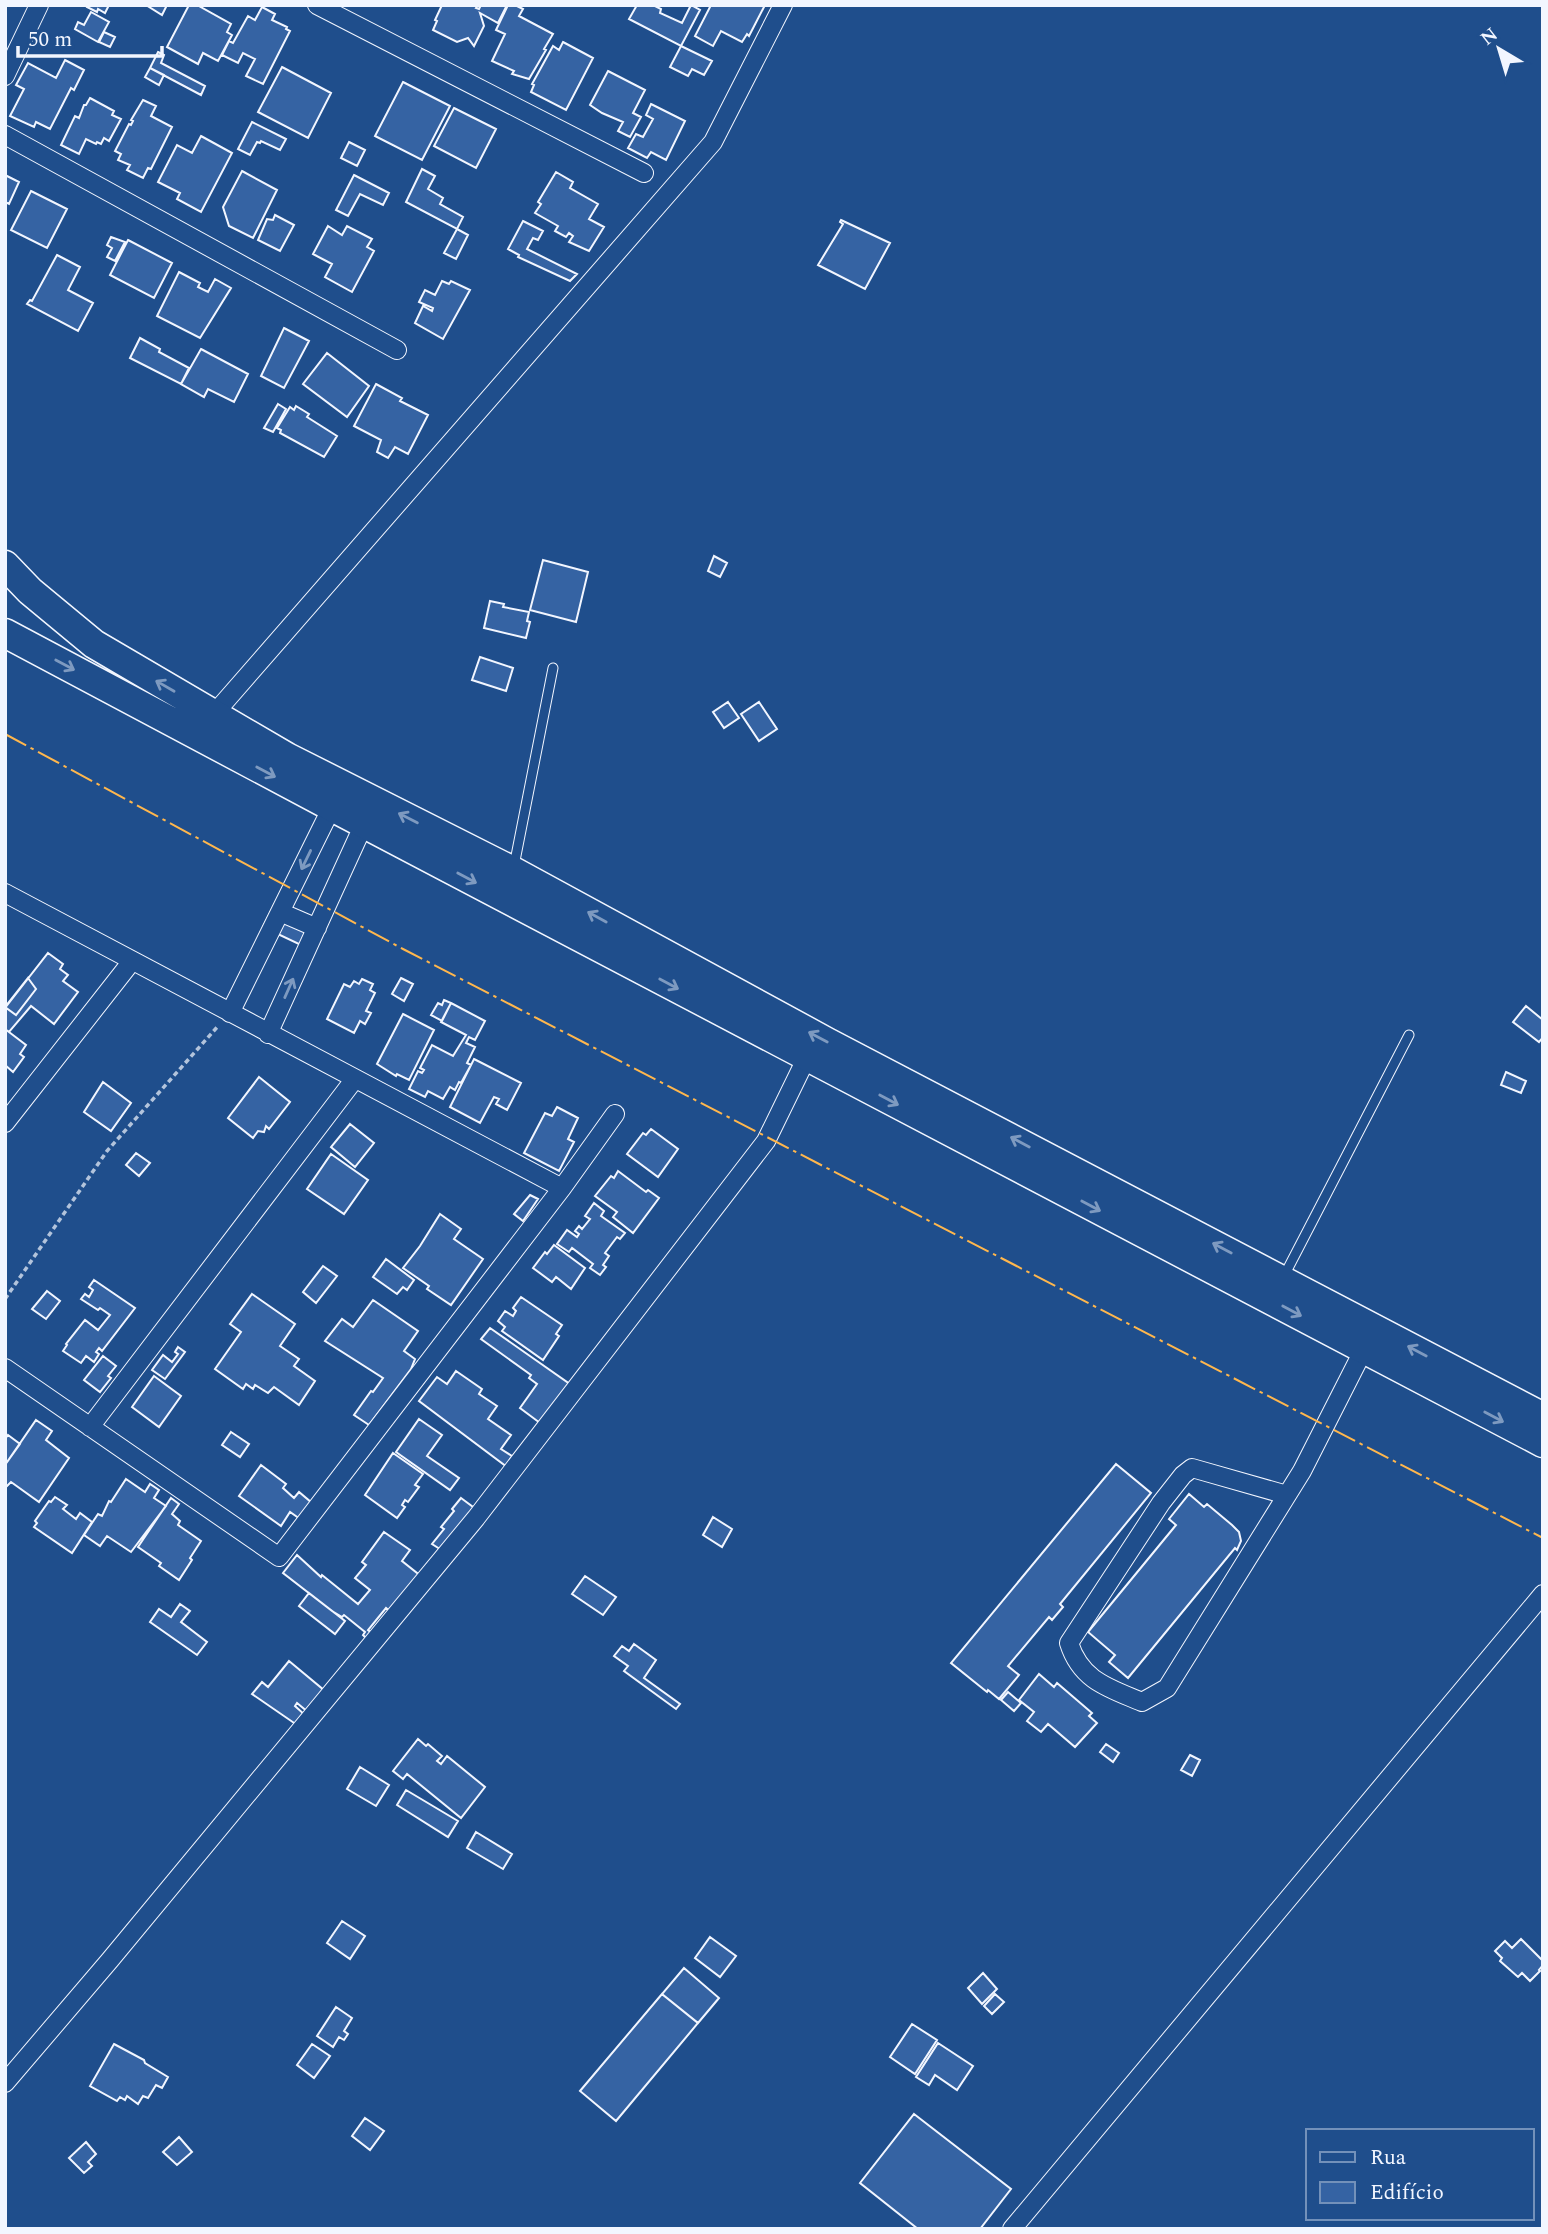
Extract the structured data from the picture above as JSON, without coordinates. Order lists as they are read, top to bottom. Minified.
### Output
{"legend":["Rua","Edifício"],"scale_bar":"50 m","north":"top left"}
